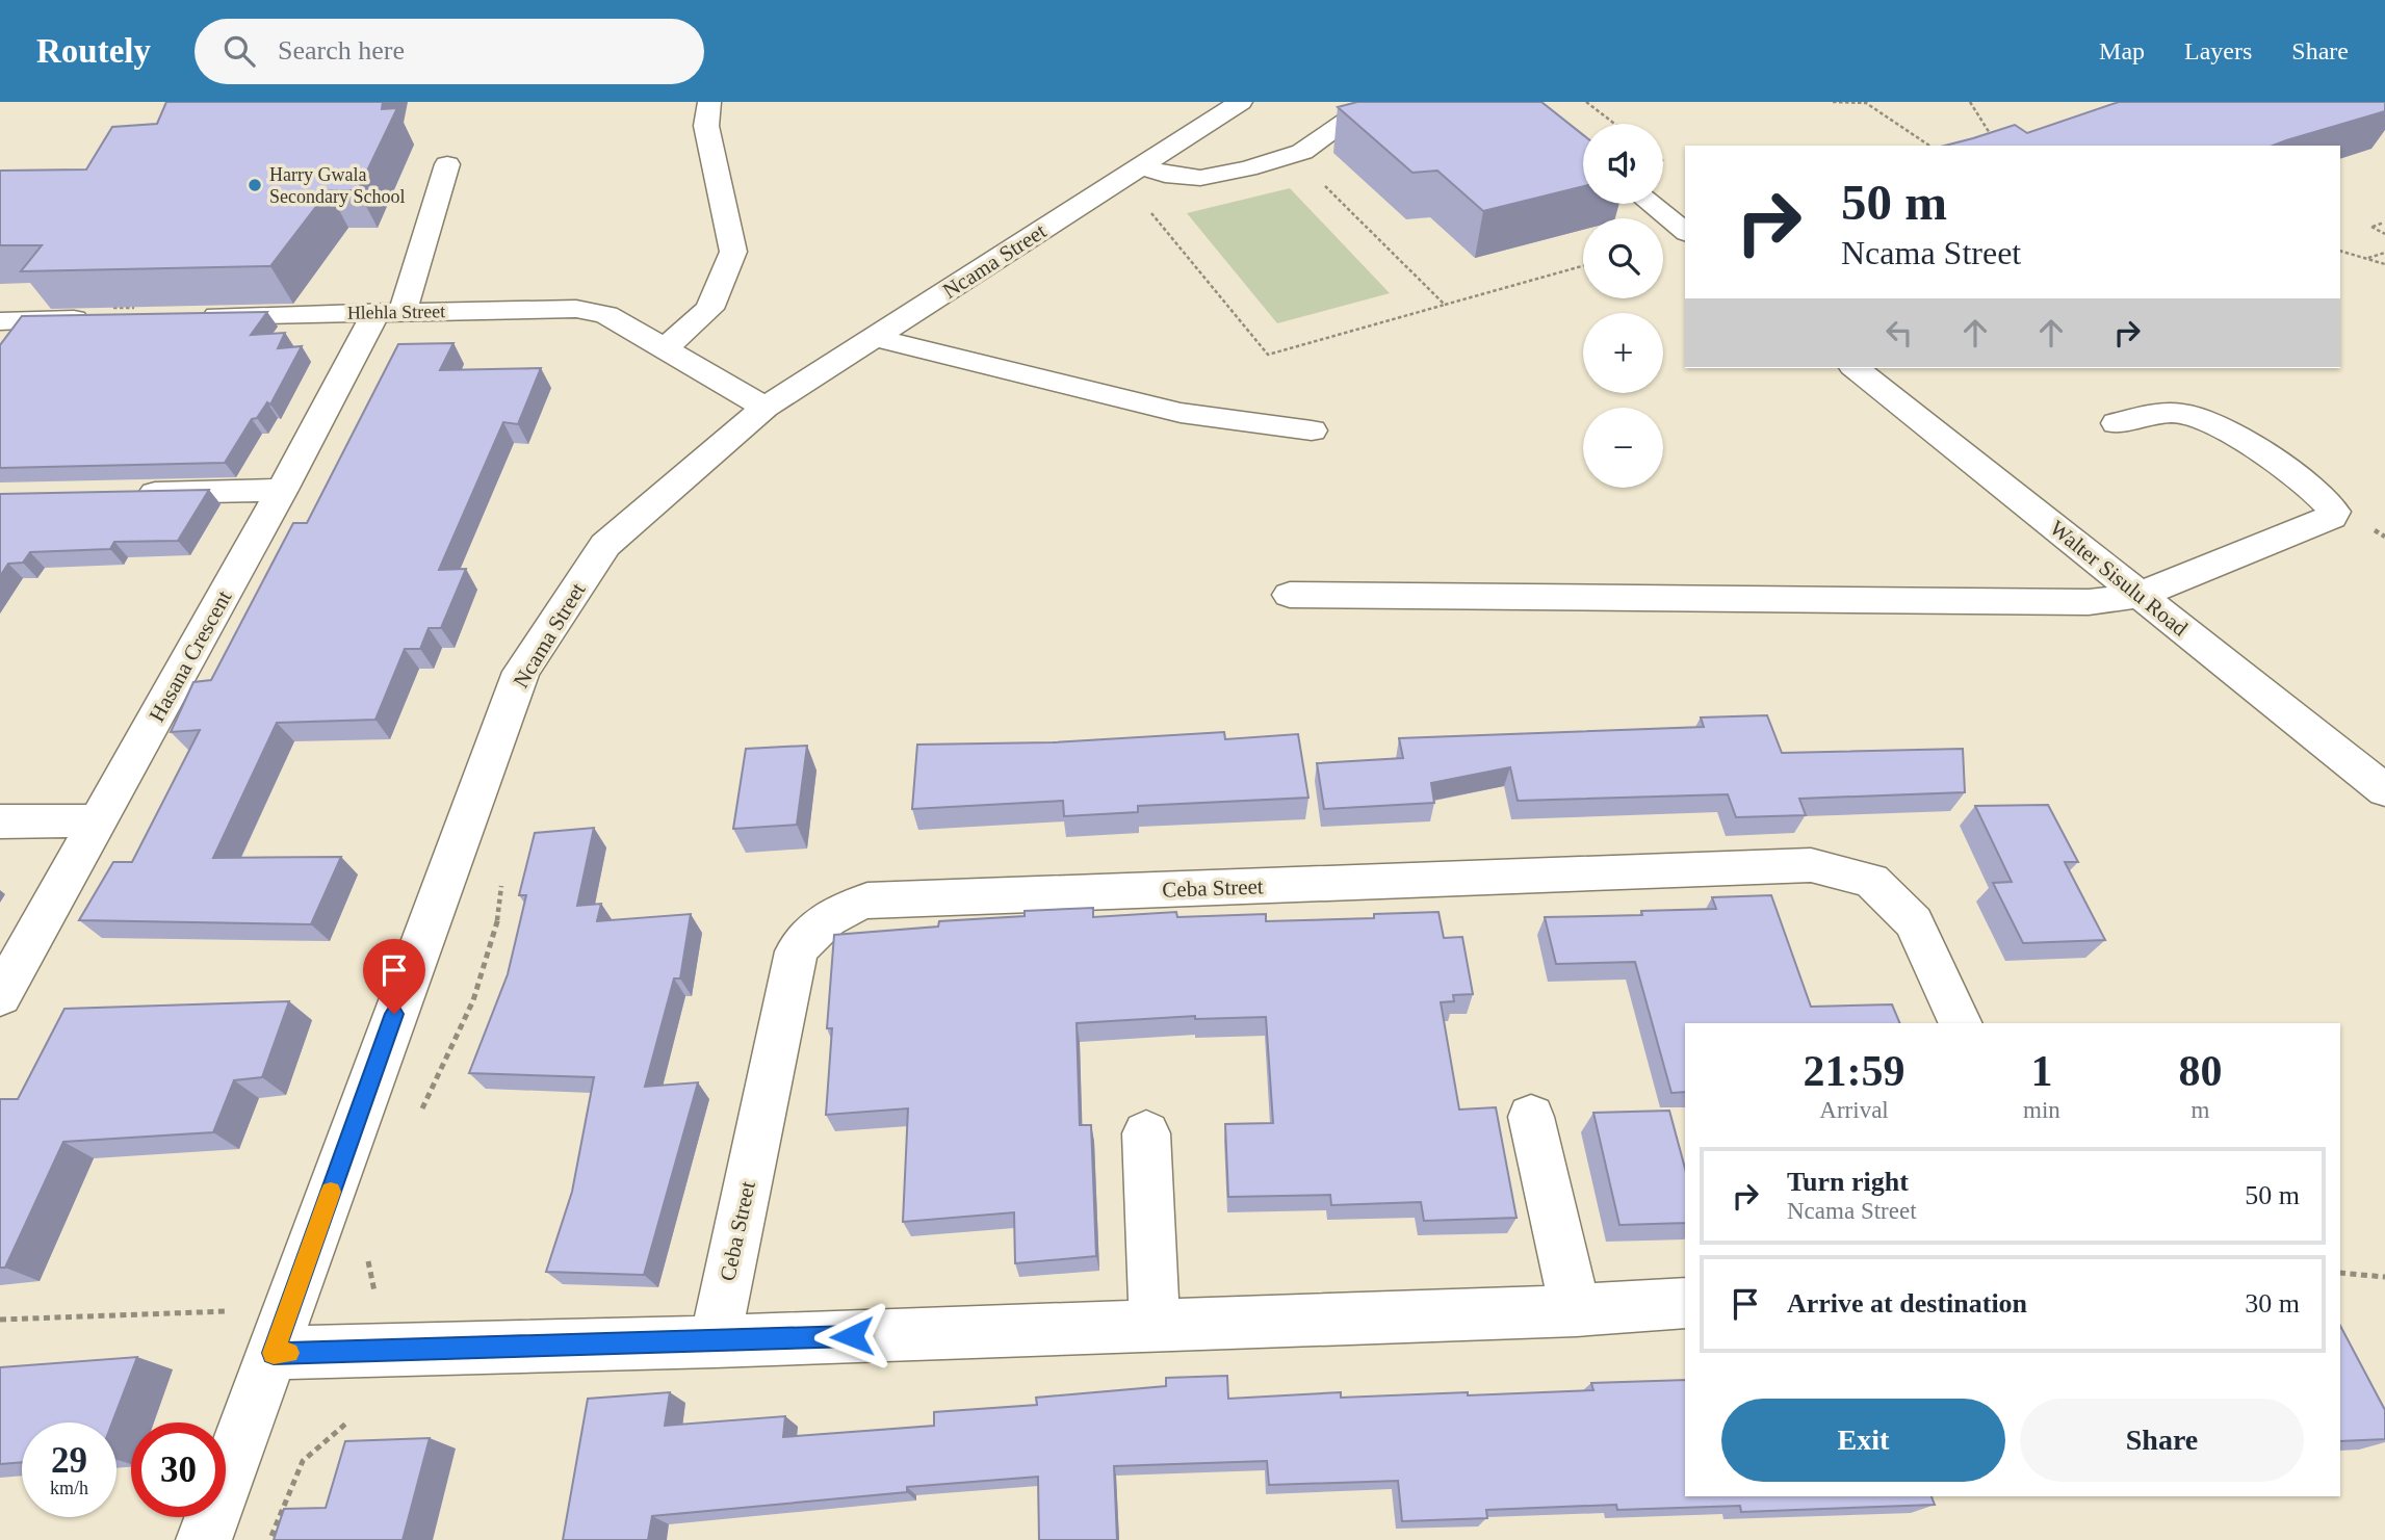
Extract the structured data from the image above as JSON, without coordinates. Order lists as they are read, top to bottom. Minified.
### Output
{"streets":{"street":["Ncama Street","Hlehla Street","Walter Sisulu Road","Hasana Crescent","Ceba Street"]},"crossings":[["Ncama Street","Hlehla Street"],["Hlehla Street","Hasana Crescent"]],"places":["Harry Gwala Secondary School"],"page":{"header":"Routely","search":"Search here","nav":["Map","Layers","Share"],"map_buttons":["+","−"],"turn":["50 m","Ncama Street"],"eta":["21:59","Arrival","1","min","80","m"],"list":[{"name":"Turn right","note":"Ncama Street","value":"50 m"},{"name":"Arrive at destination","value":"30 m"}],"buttons":["Exit","Share"],"speed":"29 km/h","limit":"30"}}
